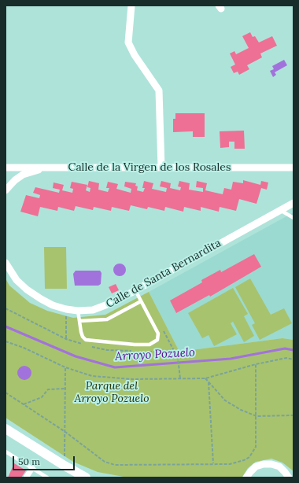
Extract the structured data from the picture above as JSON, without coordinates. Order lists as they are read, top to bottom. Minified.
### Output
{"streets":{"street":["Calle de la Virgen de los Rosales","Calle de Santa Bernardita"]},"water":["Arroyo Pozuelo"],"parks":["Parque del Arroyo Pozuelo"],"scale_bar":"50 m"}
